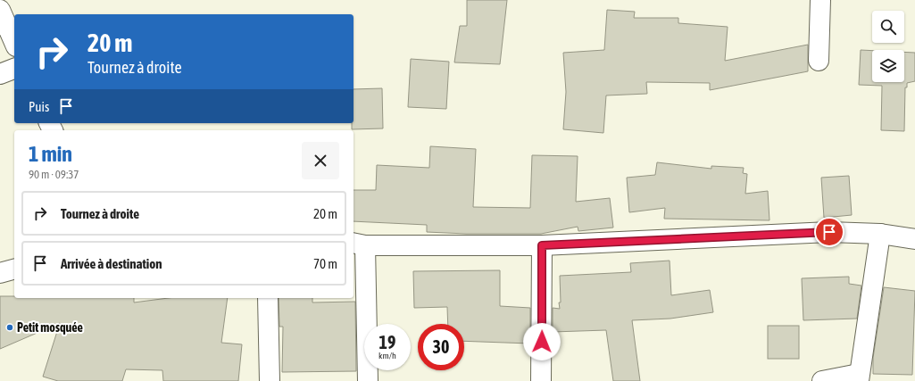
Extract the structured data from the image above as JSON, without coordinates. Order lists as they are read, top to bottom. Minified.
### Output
{"places":["Petit mosquée"],"page":{"turn":["20 m","Tournez à droite"],"then":"Puis","heading":["1 min","90 m · 09:37"],"list":[{"name":"Tournez à droite","value":"20 m"},{"name":"Arrivée à destination","value":"70 m"}],"speed":"19 km/h","limit":"30"}}
